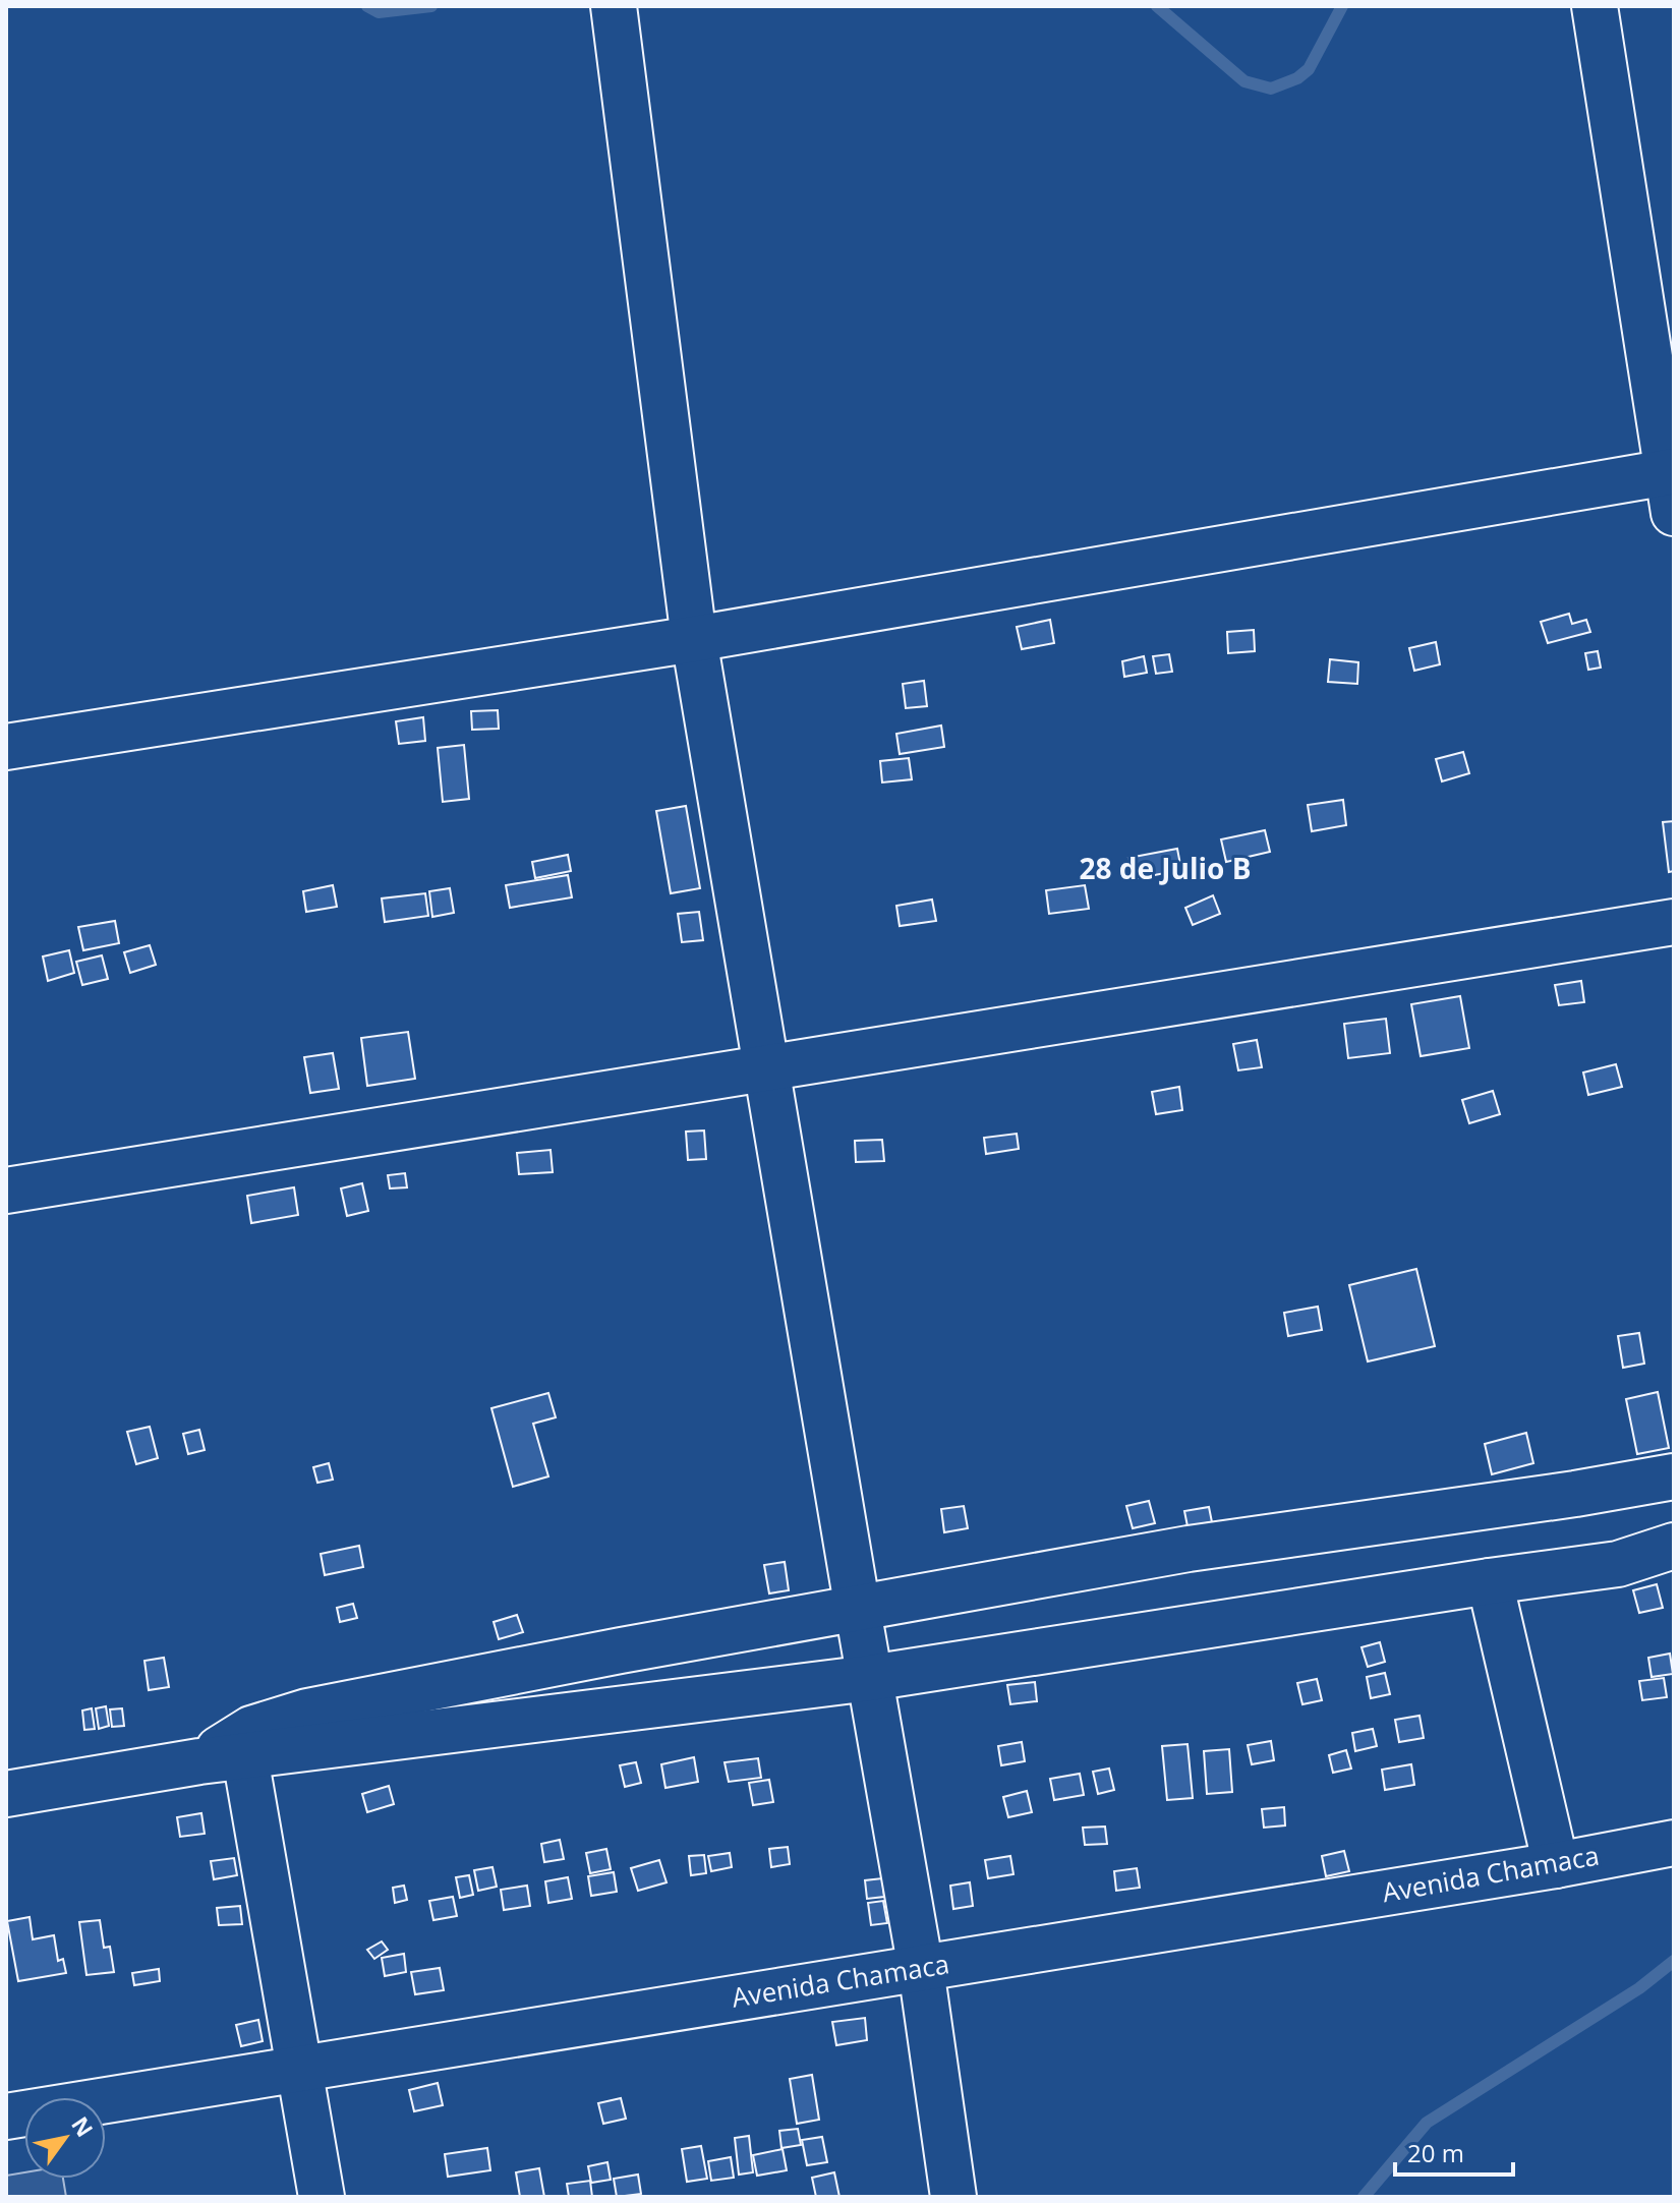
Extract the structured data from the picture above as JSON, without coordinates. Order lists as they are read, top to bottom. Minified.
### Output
{"streets":{"street":["Avenida Chamaca"]},"districts":["28 de Julio B"],"scale_bar":"20 m","north":"top right"}
